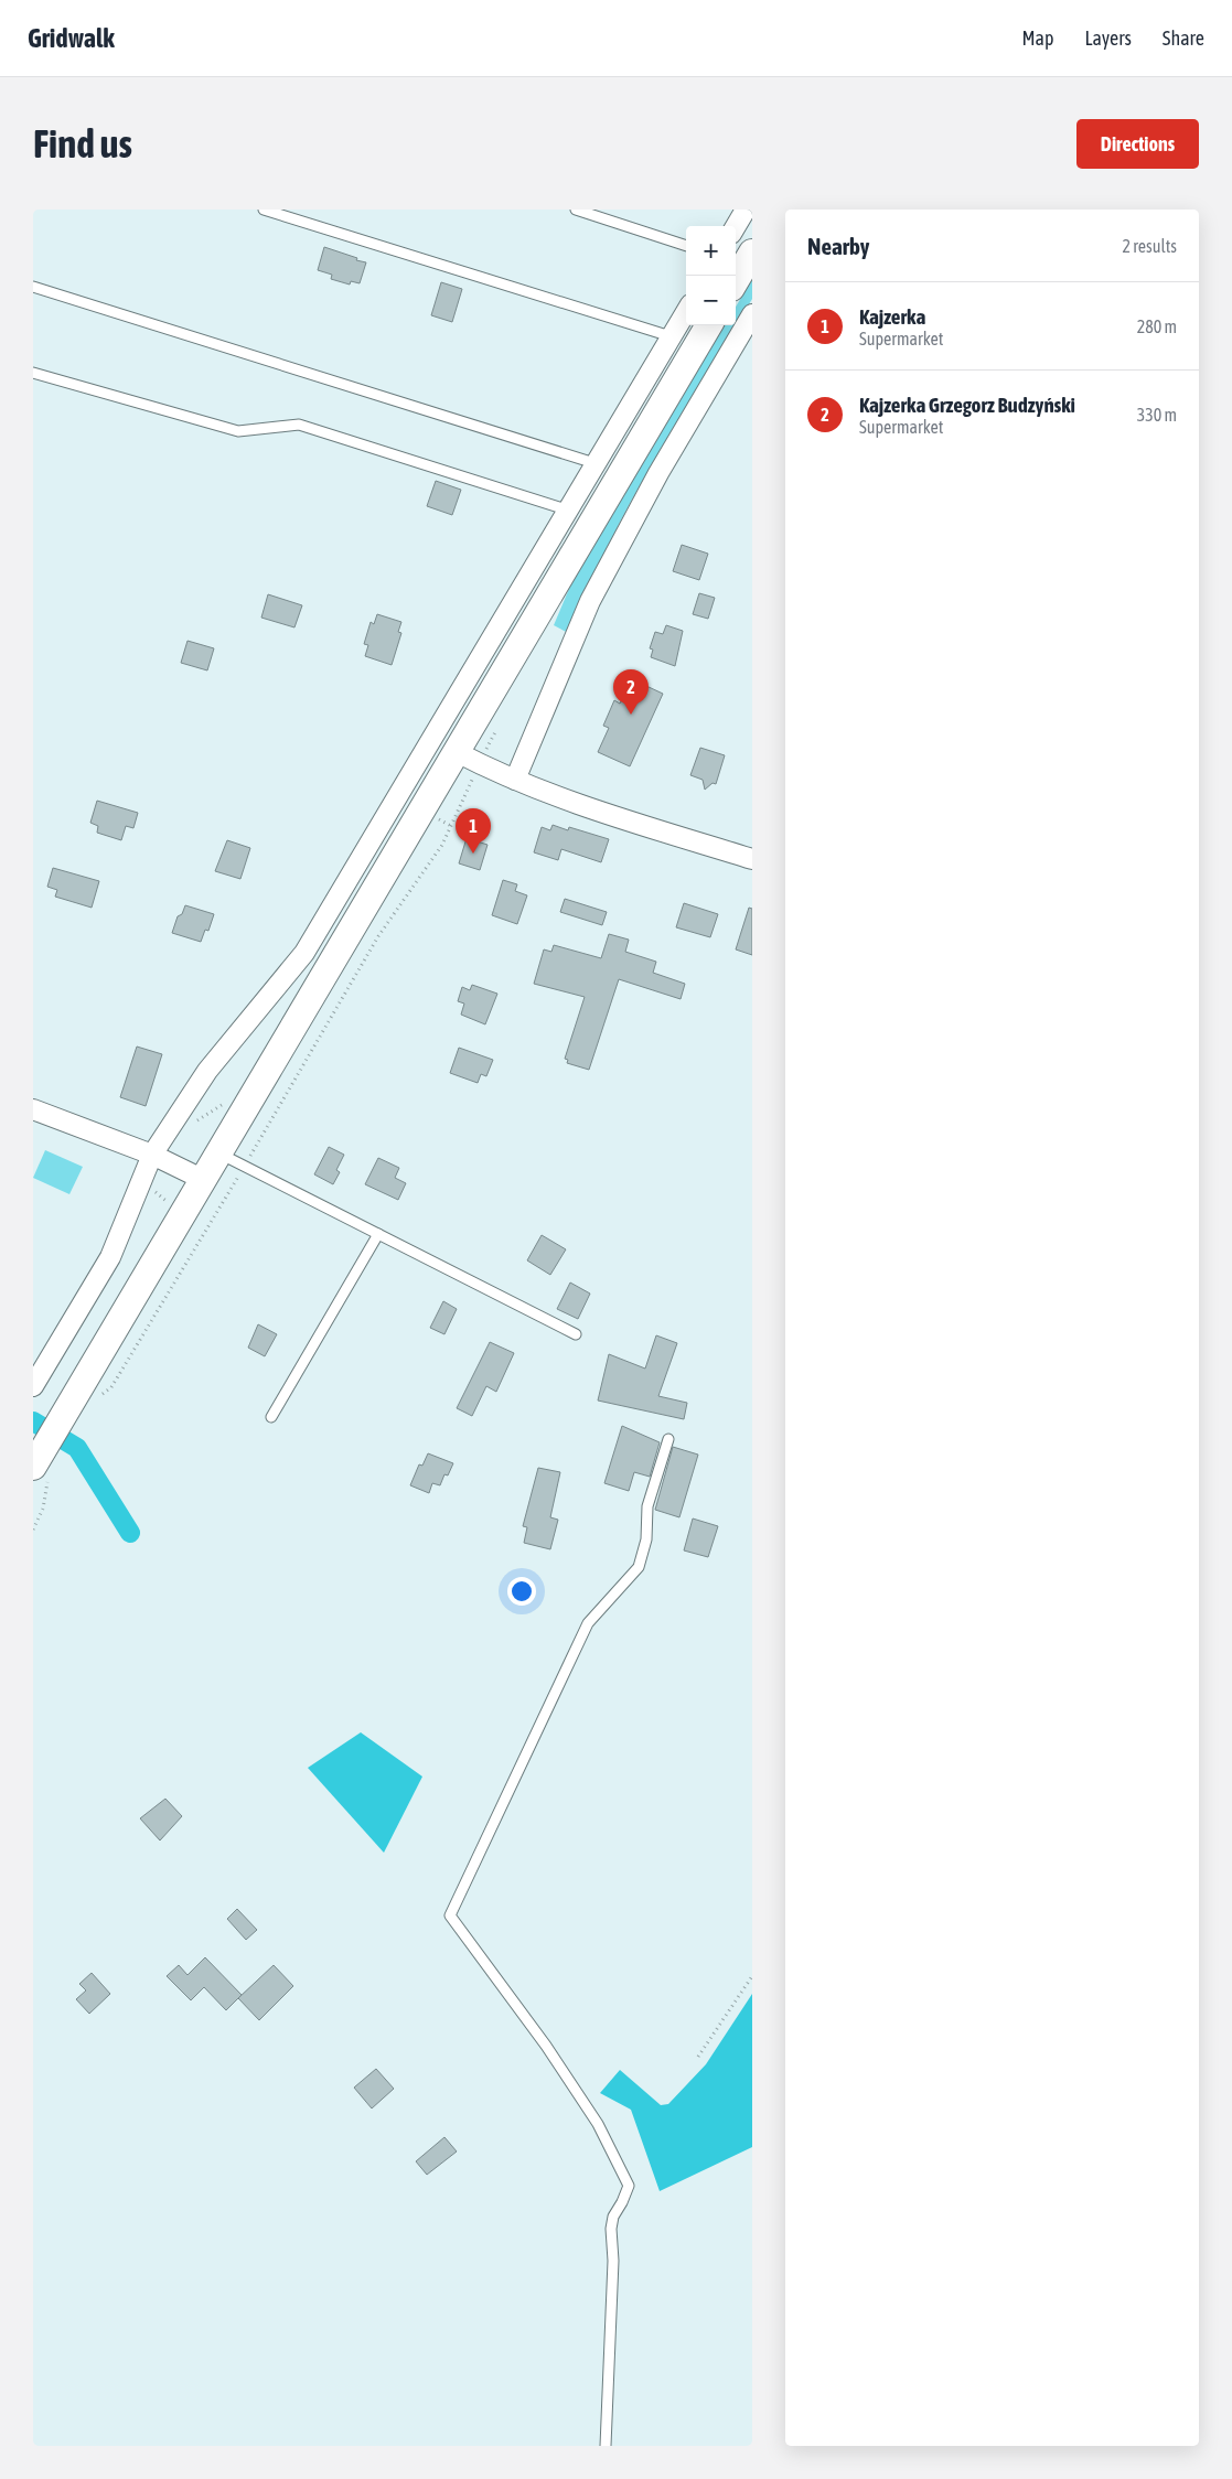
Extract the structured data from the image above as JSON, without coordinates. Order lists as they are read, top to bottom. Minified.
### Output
{"page":{"header":"Gridwalk","nav":["Map","Layers","Share"],"buttons":"Directions","title":"Find us","heading":["Nearby","2 results"],"map_buttons":["+","−"],"list":[{"mark":"1","name":"Kajzerka","note":"Supermarket","value":"280 m"},{"mark":"2","name":"Kajzerka Grzegorz Budzyński","note":"Supermarket","value":"330 m"}],"pins":["2","1"]}}
